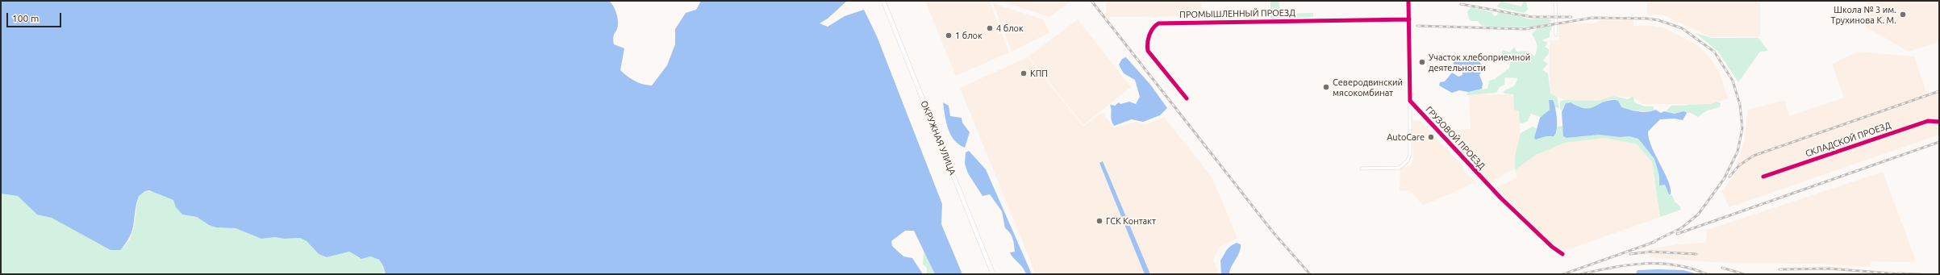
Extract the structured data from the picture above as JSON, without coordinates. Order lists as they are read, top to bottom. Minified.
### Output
{"streets":{"main road":["ОКРУЖНАЯ УЛИЦА"],"street":["ПРОМЫШЛЕННЫЙ ПРОЕЗД","ГРУЗОВОЙ ПРОЕЗД","СКЛАДСКОЙ ПРОЕЗД"]},"places":["Школа № 3 им. Трухинова К. М.","4 блок","1 блок","Участок хлебоприемной деятельности","КПП","Северодвинский мясокомбинат","AutoCare","ГСК Контакт"],"scale_bar":"100 m"}
